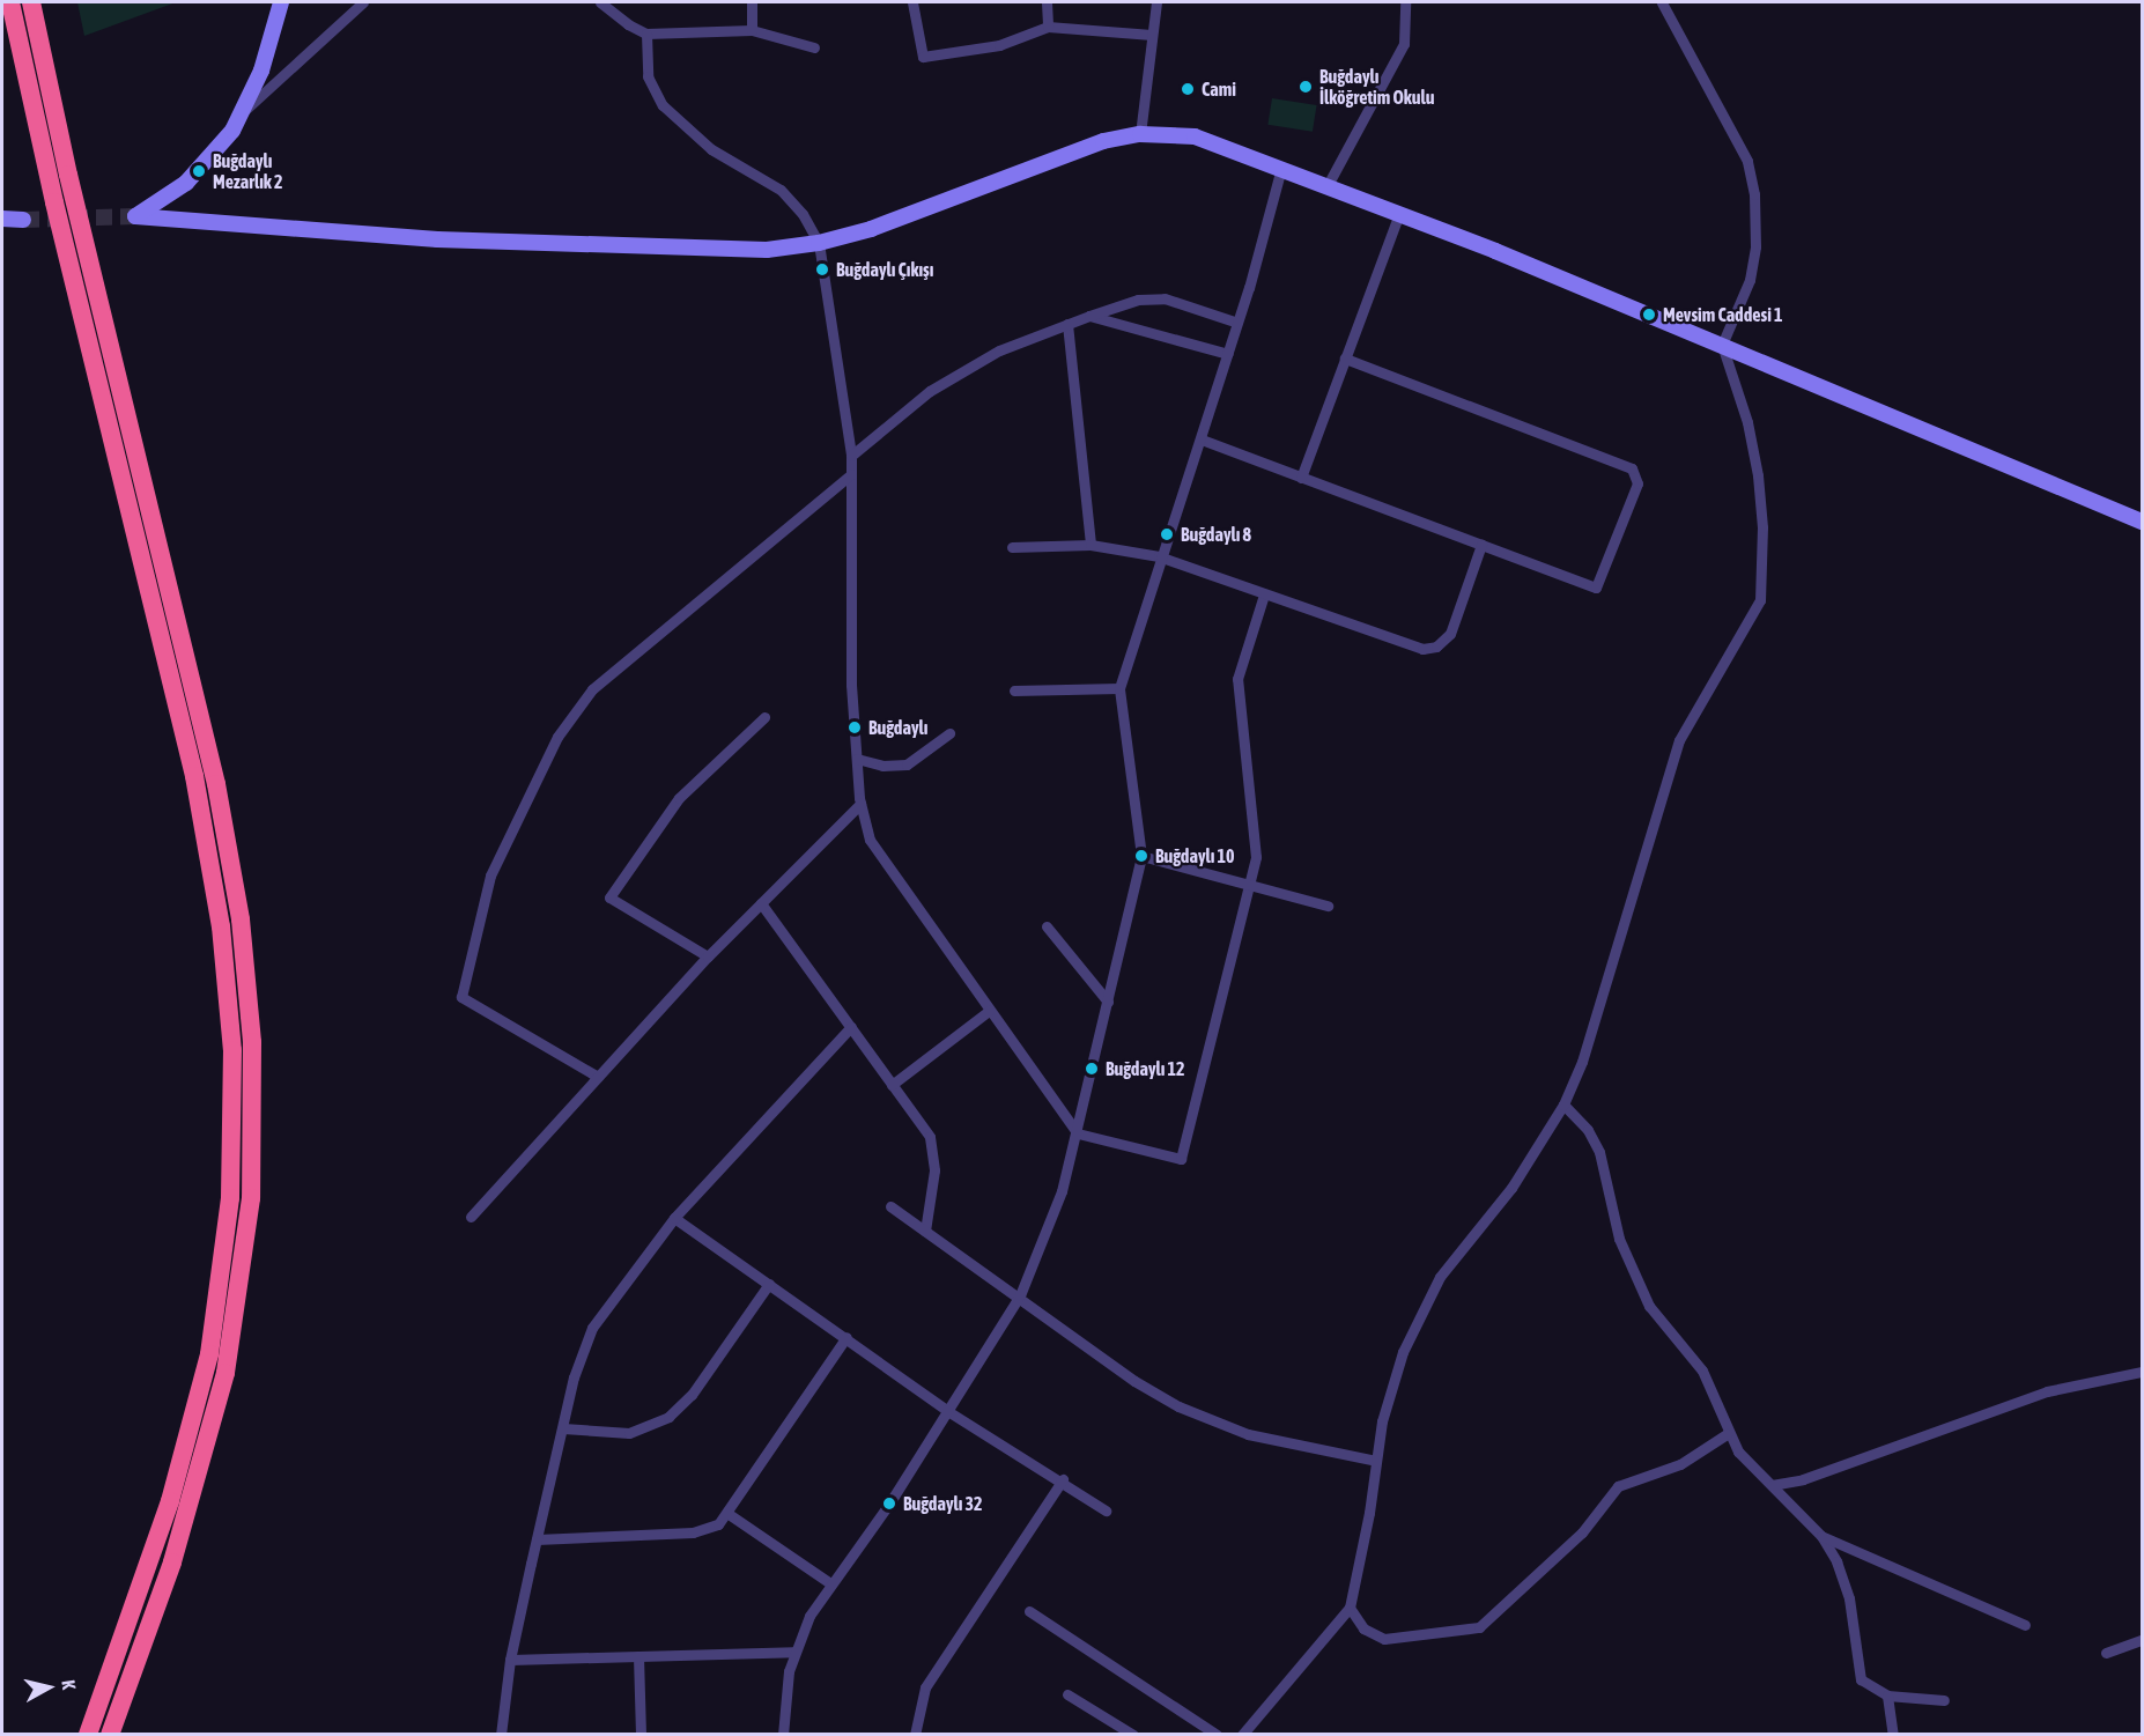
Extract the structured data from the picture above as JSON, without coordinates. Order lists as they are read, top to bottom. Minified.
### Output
{"places":["Buğdaylı İlköğretim Okulu","Cami","Buğdaylı Mezarlık 2","Buğdaylı Çıkışı","Mevsim Caddesi 1","Buğdaylı 8","Buğdaylı","Buğdaylı 10","Buğdaylı 12","Buğdaylı 32"],"north":"right"}
